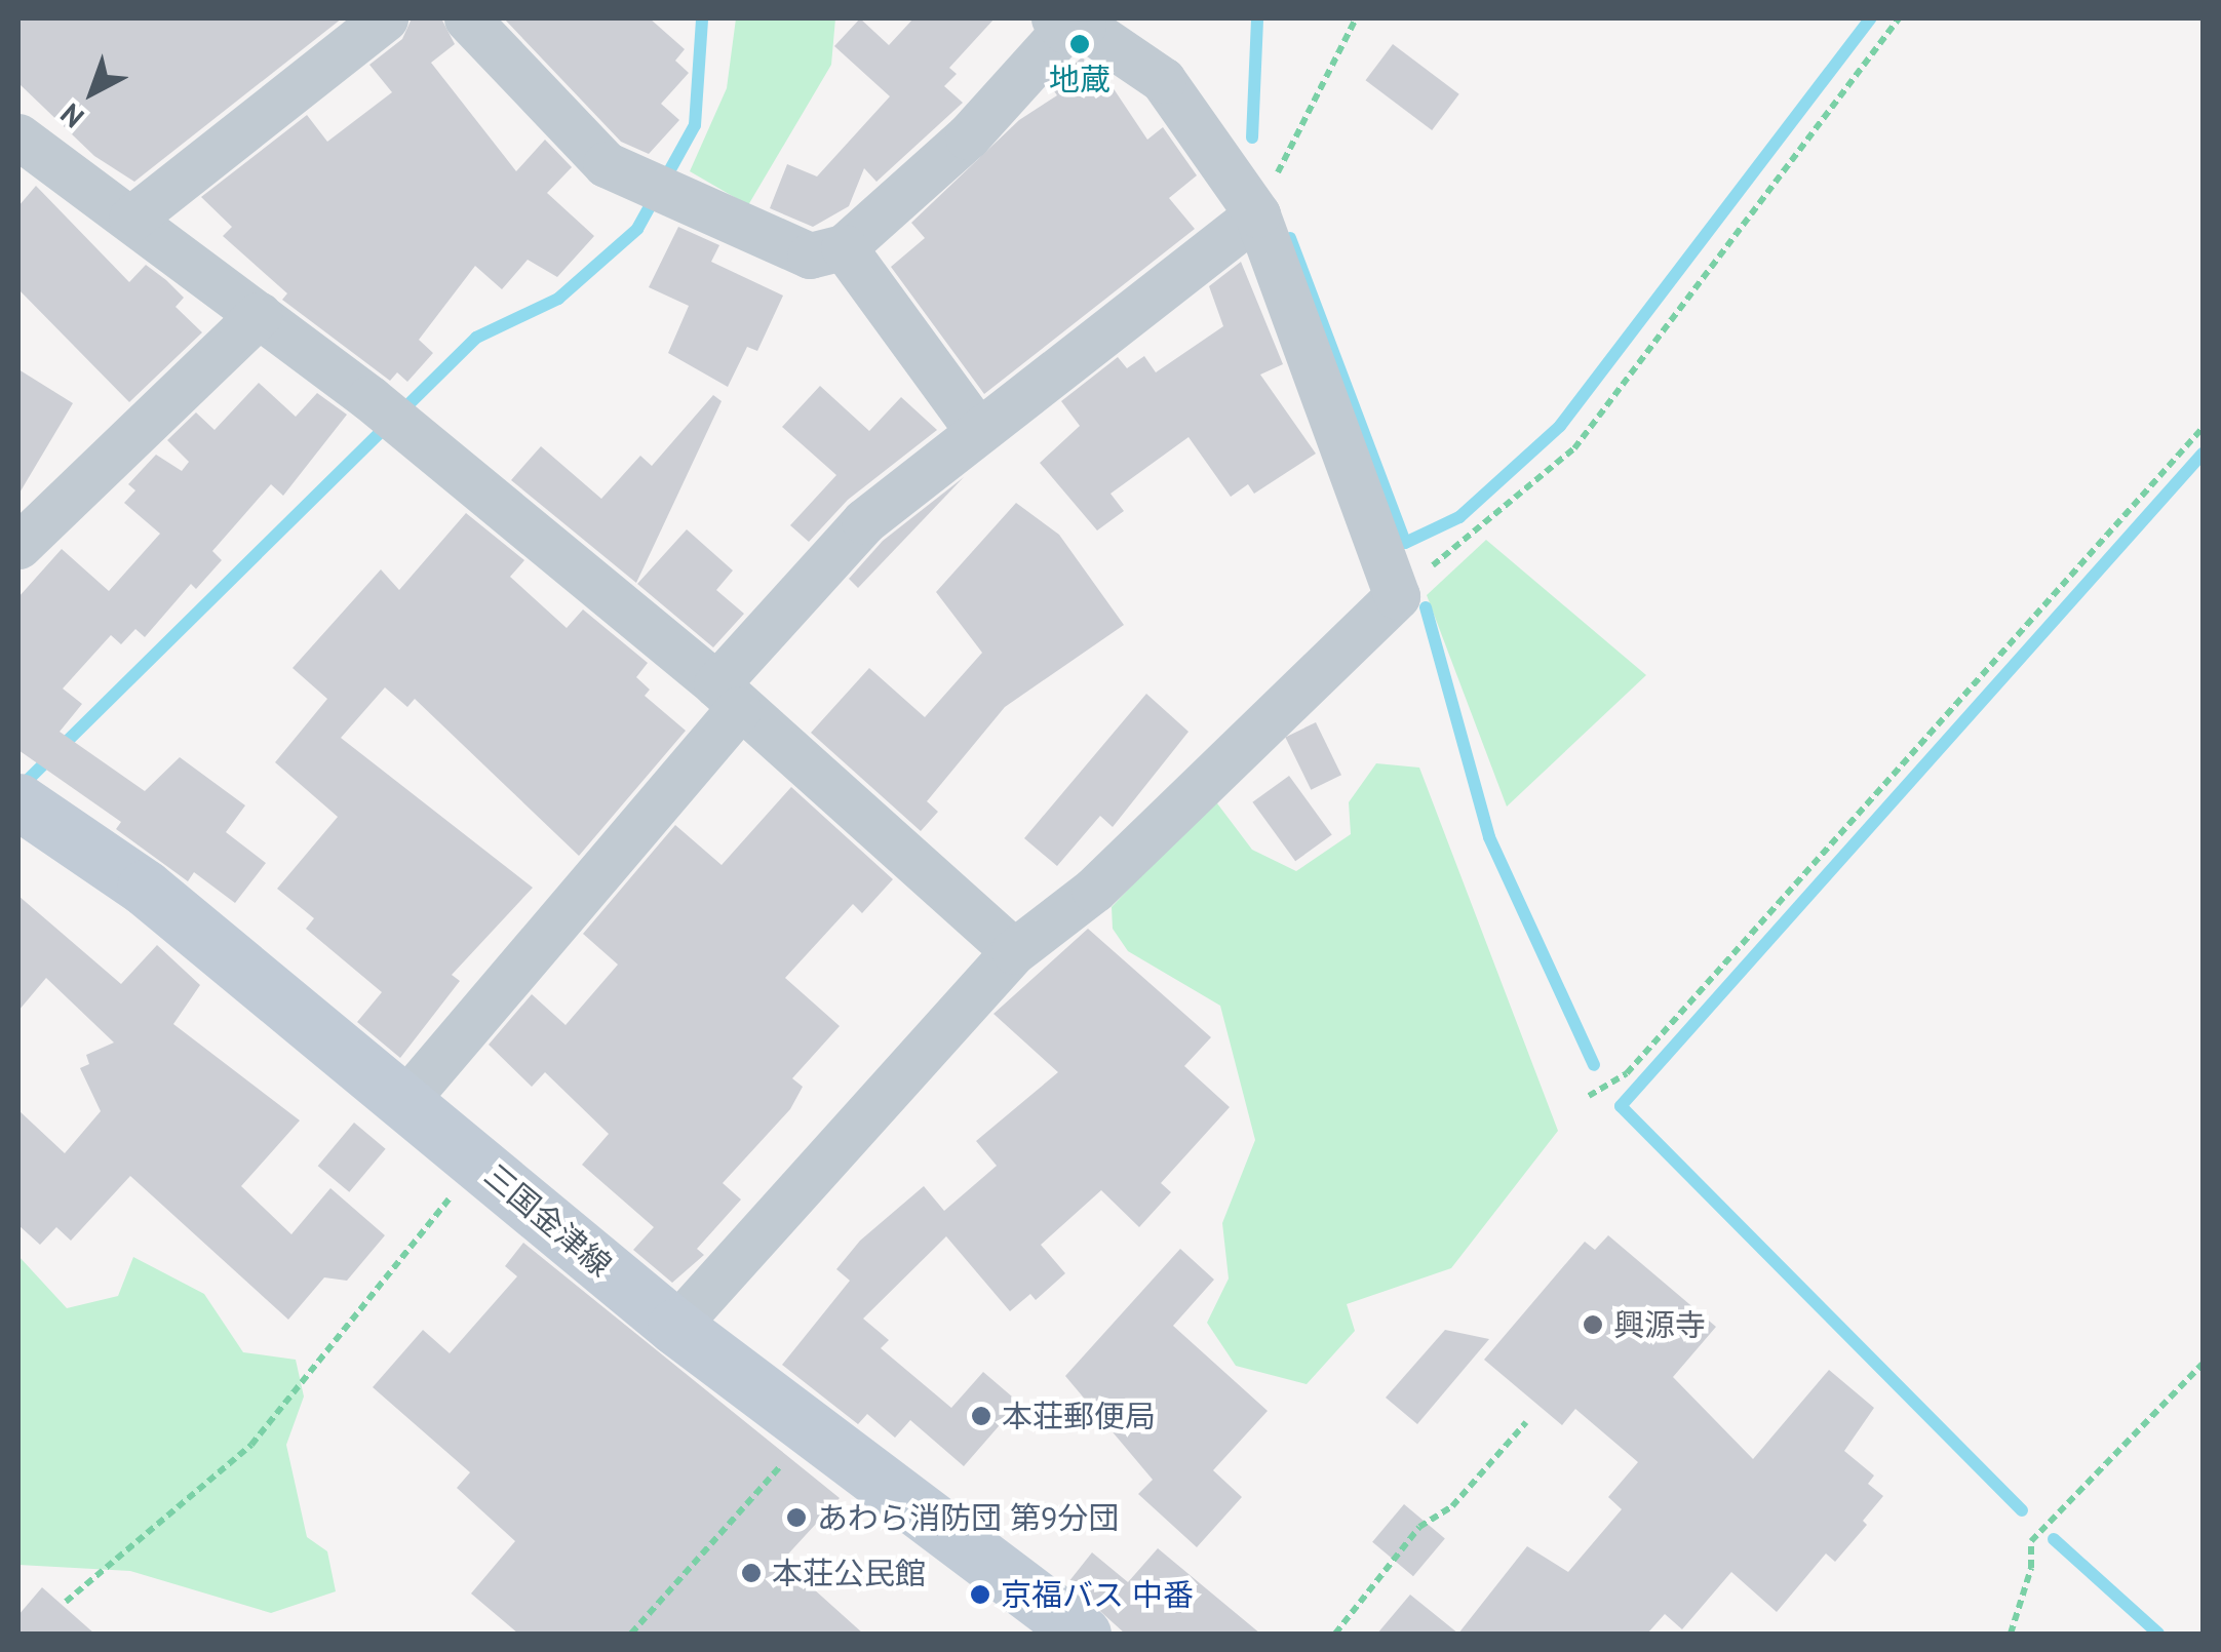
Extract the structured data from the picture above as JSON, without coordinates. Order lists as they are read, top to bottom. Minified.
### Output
{"streets":{"main road":["三国金津線"]},"places":["地蔵","興源寺","本荘郵便局","あわら消防団 第9分団","本荘公民館","京福バス 中番"],"north":"bottom left"}
